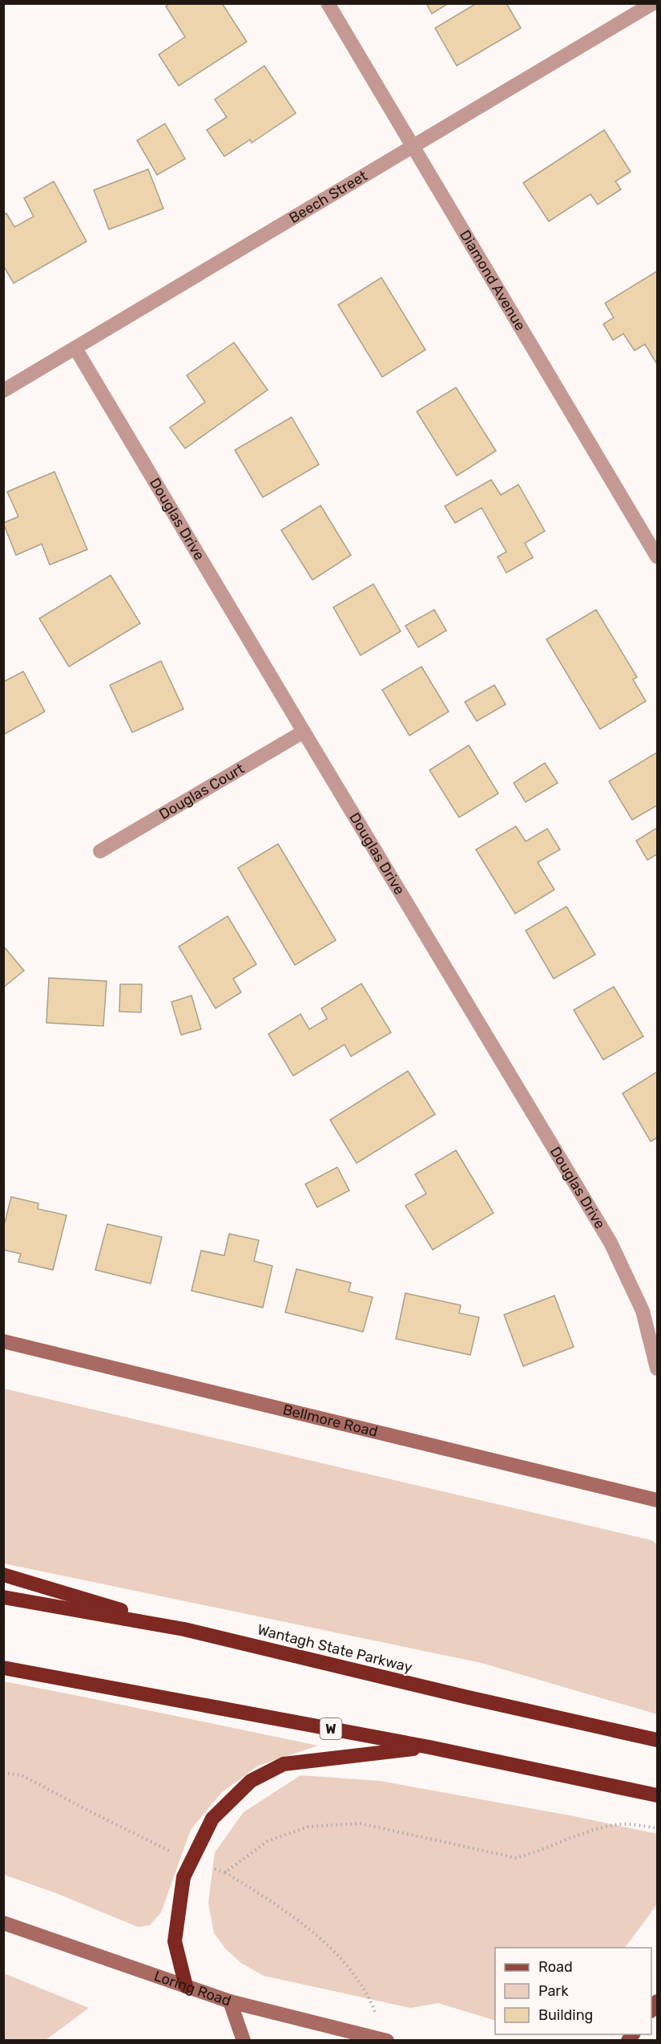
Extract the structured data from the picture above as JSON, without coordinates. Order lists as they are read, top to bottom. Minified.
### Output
{"streets":{"highway":["Wantagh State Parkway","W"],"main road":["Bellmore Road","Loring Road"],"street":["Beech Street","Diamond Avenue","Douglas Drive","Douglas Court"]},"crossings":[["Beech Street","Diamond Avenue"],["Beech Street","Douglas Drive"],["Douglas Drive","Douglas Court"]],"legend":["Road","Park","Building"]}
